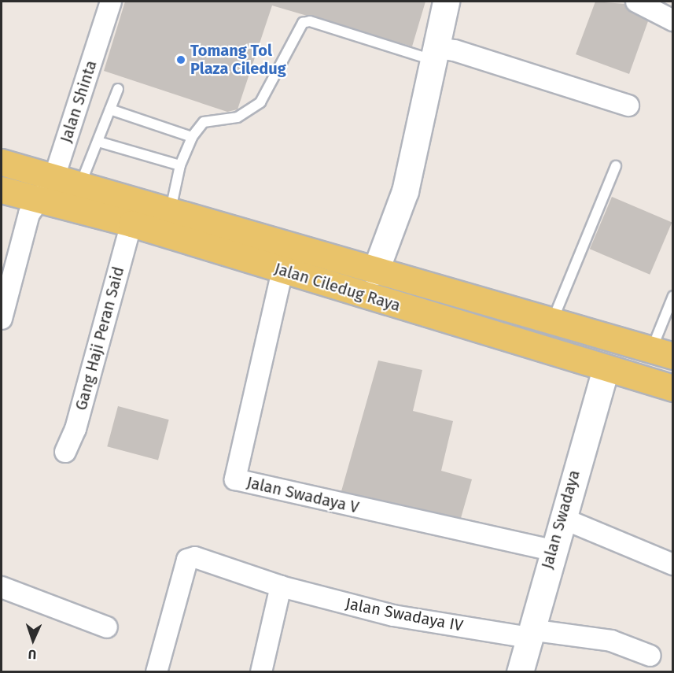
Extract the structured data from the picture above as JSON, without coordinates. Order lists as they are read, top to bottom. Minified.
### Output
{"streets":{"main road":["Jalan Ciledug Raya"],"street":["Jalan Shinta","Gang Haji Peran Said","Jalan Swadaya V","Jalan Swadaya","Jalan Swadaya IV"]},"crossings":[["Jalan Shinta","Jalan Ciledug Raya"],["Jalan Ciledug Raya","Gang Haji Peran Said"],["Jalan Ciledug Raya","Jalan Swadaya V"],["Jalan Ciledug Raya","Jalan Swadaya"],["Jalan Swadaya V","Jalan Swadaya"],["Jalan Swadaya","Jalan Swadaya IV"]],"places":["Tomang Tol Plaza Ciledug"],"north":"bottom"}
